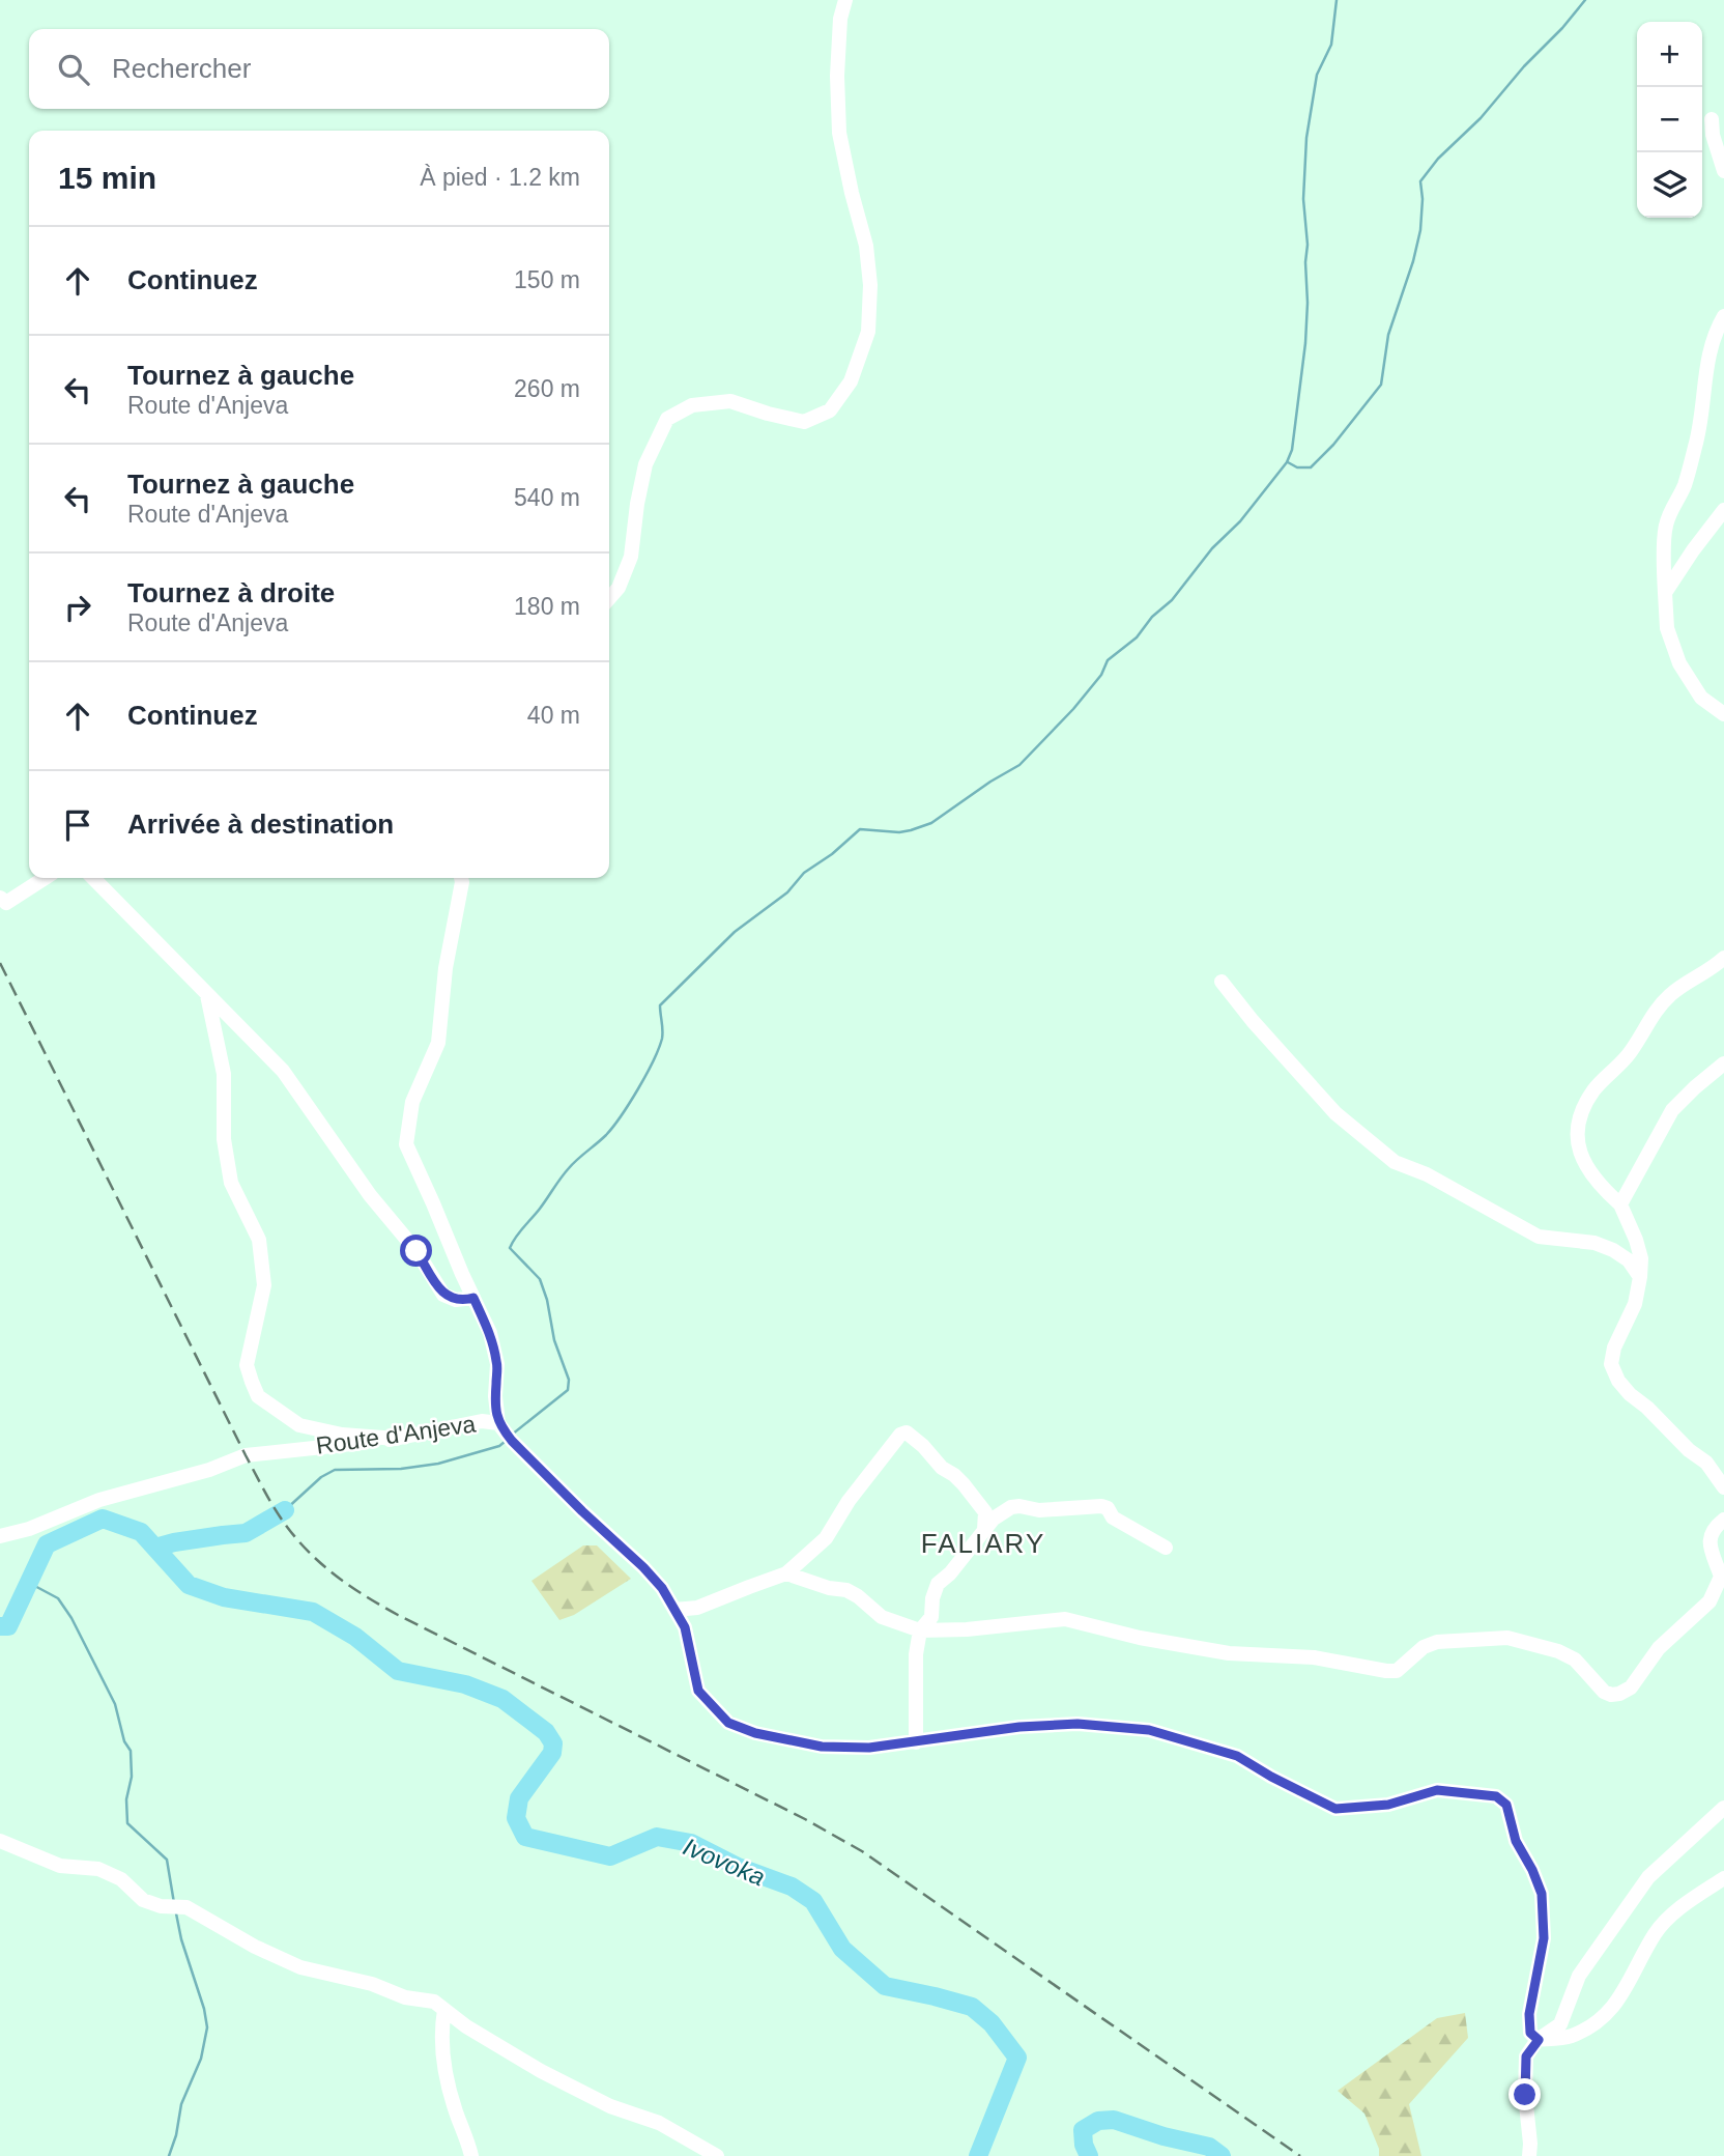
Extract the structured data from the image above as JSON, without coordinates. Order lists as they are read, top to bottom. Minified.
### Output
{"streets":{"street":["Route d'Anjeva"]},"districts":["FALIARY"],"water":["Ivovoka"],"page":{"map_buttons":["+","−"],"search":"Rechercher","heading":["15 min","À pied · 1.2 km"],"list":[["Continuez","150 m"],["Tournez à gauche","Route d'Anjeva","260 m"],["Tournez à gauche","Route d'Anjeva","540 m"],["Tournez à droite","Route d'Anjeva","180 m"],["Continuez","40 m"],"Arrivée à destination"]}}
